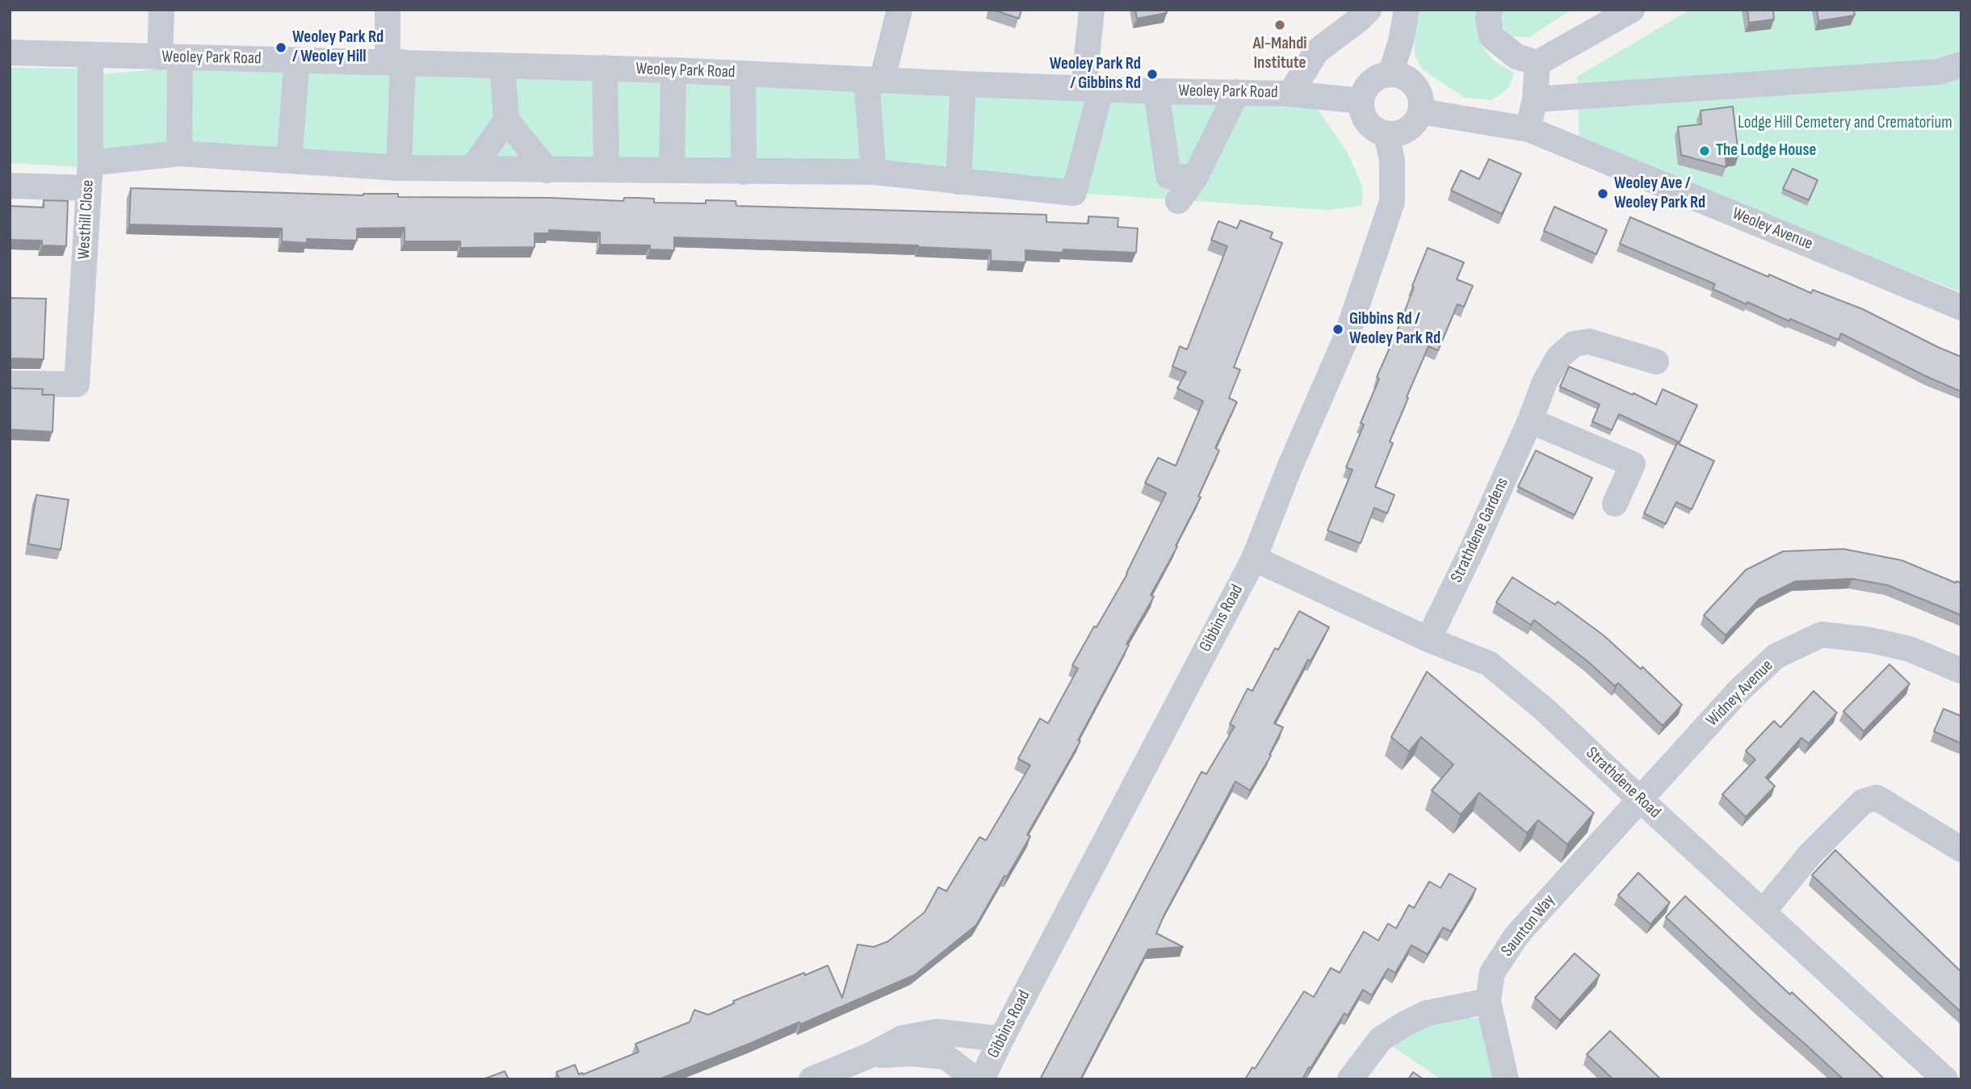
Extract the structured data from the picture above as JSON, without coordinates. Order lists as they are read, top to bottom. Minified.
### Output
{"streets":{"street":["Weoley Park Road","Westhill Close","Weoley Avenue","Strathdene Gardens","Gibbins Road","Widney Avenue","Strathdene Road","Saunton Way"]},"crossings":[["Weoley Park Road","Westhill Close"],["Weoley Park Road","Weoley Avenue"],["Weoley Park Road","Gibbins Road"],["Weoley Avenue","Gibbins Road"],["Strathdene Gardens","Strathdene Road"],["Gibbins Road","Strathdene Road"],["Widney Avenue","Strathdene Road"],["Widney Avenue","Saunton Way"],["Strathdene Road","Saunton Way"]],"parks":["Lodge Hill Cemetery and Crematorium"],"places":["Al-Mahdi Institute","Weoley Park Rd / Weoley Hill","Weoley Park Rd / Gibbins Rd","The Lodge House","Weoley Ave / Weoley Park Rd","Gibbins Rd / Weoley Park Rd"]}
